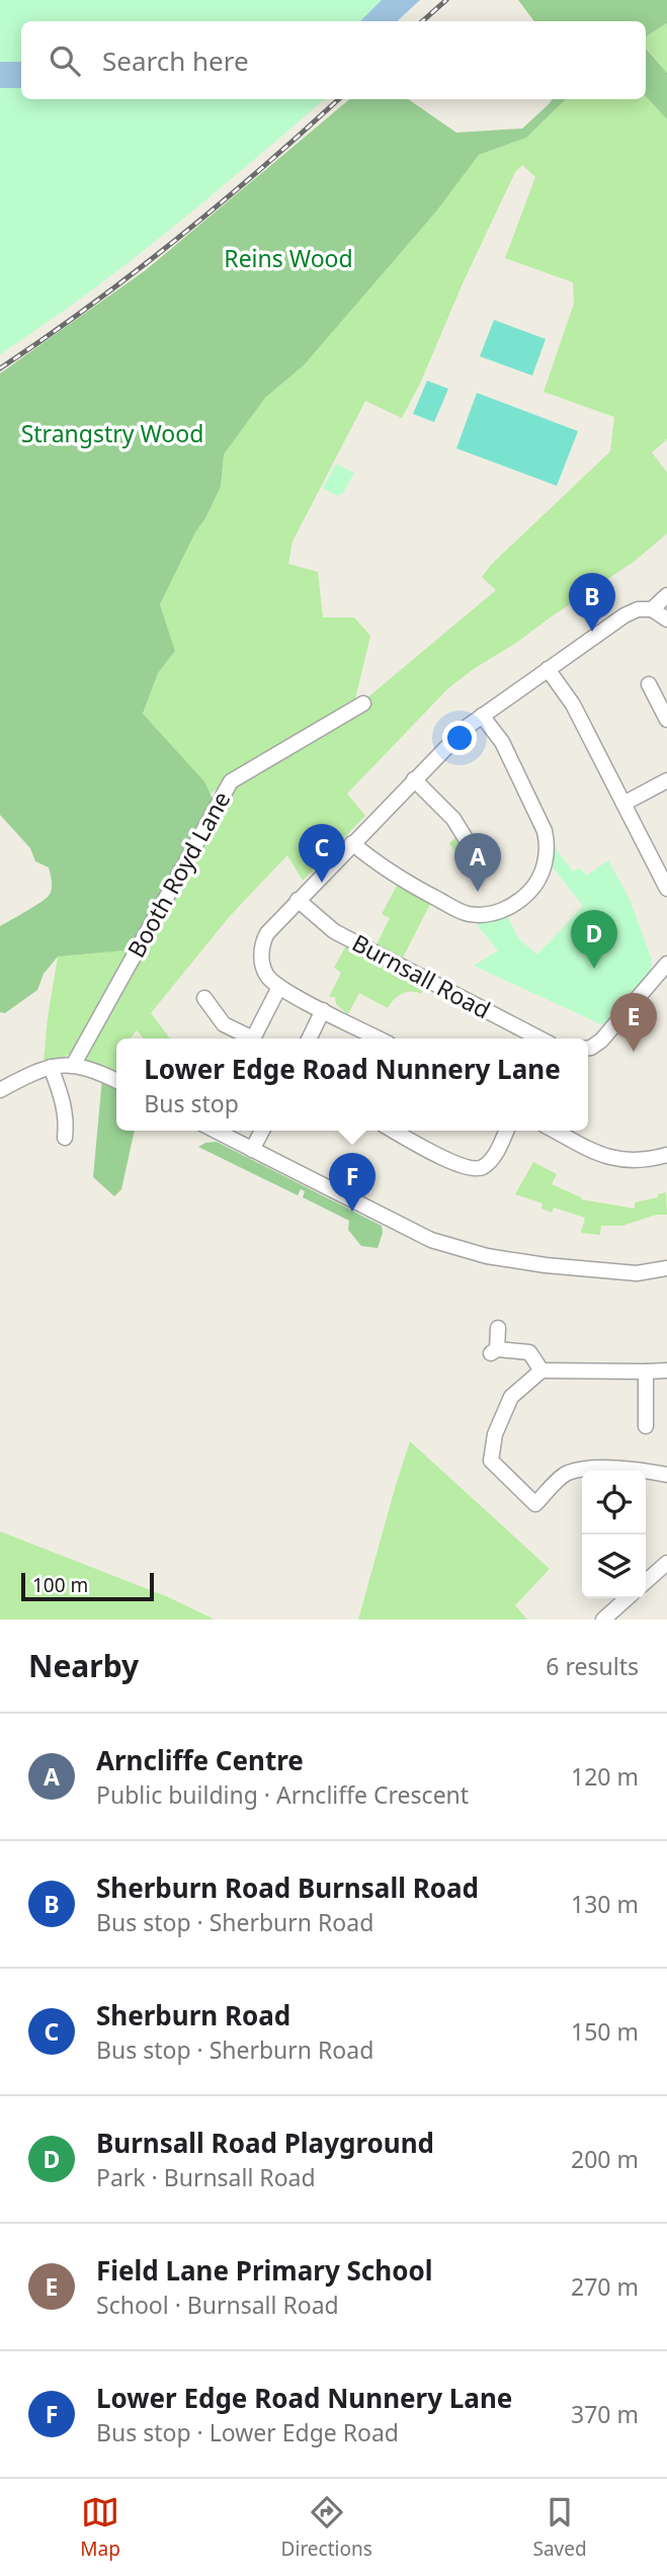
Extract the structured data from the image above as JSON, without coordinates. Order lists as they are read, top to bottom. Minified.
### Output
{"streets":{"street":["Booth Royd Lane","Burnsall Road"]},"parks":["Reins Wood","Strangstry Wood"],"scale_bar":"100 m","page":{"search":"Search here","pins":["B","C","A","D","E","F"],"popup":["Lower Edge Road Nunnery Lane","Bus stop"],"scale":"100 m","heading":["Nearby","6 results"],"list":[{"mark":"A","name":"Arncliffe Centre","note":"Public building · Arncliffe Crescent","value":"120 m"},{"mark":"B","name":"Sherburn Road Burnsall Road","note":"Bus stop · Sherburn Road","value":"130 m"},{"mark":"C","name":"Sherburn Road","note":"Bus stop · Sherburn Road","value":"150 m"},{"mark":"D","name":"Burnsall Road Playground","note":"Park · Burnsall Road","value":"200 m"},{"mark":"E","name":"Field Lane Primary School","note":"School · Burnsall Road","value":"270 m"},{"mark":"F","name":"Lower Edge Road Nunnery Lane","note":"Bus stop · Lower Edge Road","value":"370 m"}],"nav":["Map","Directions","Saved"]}}
